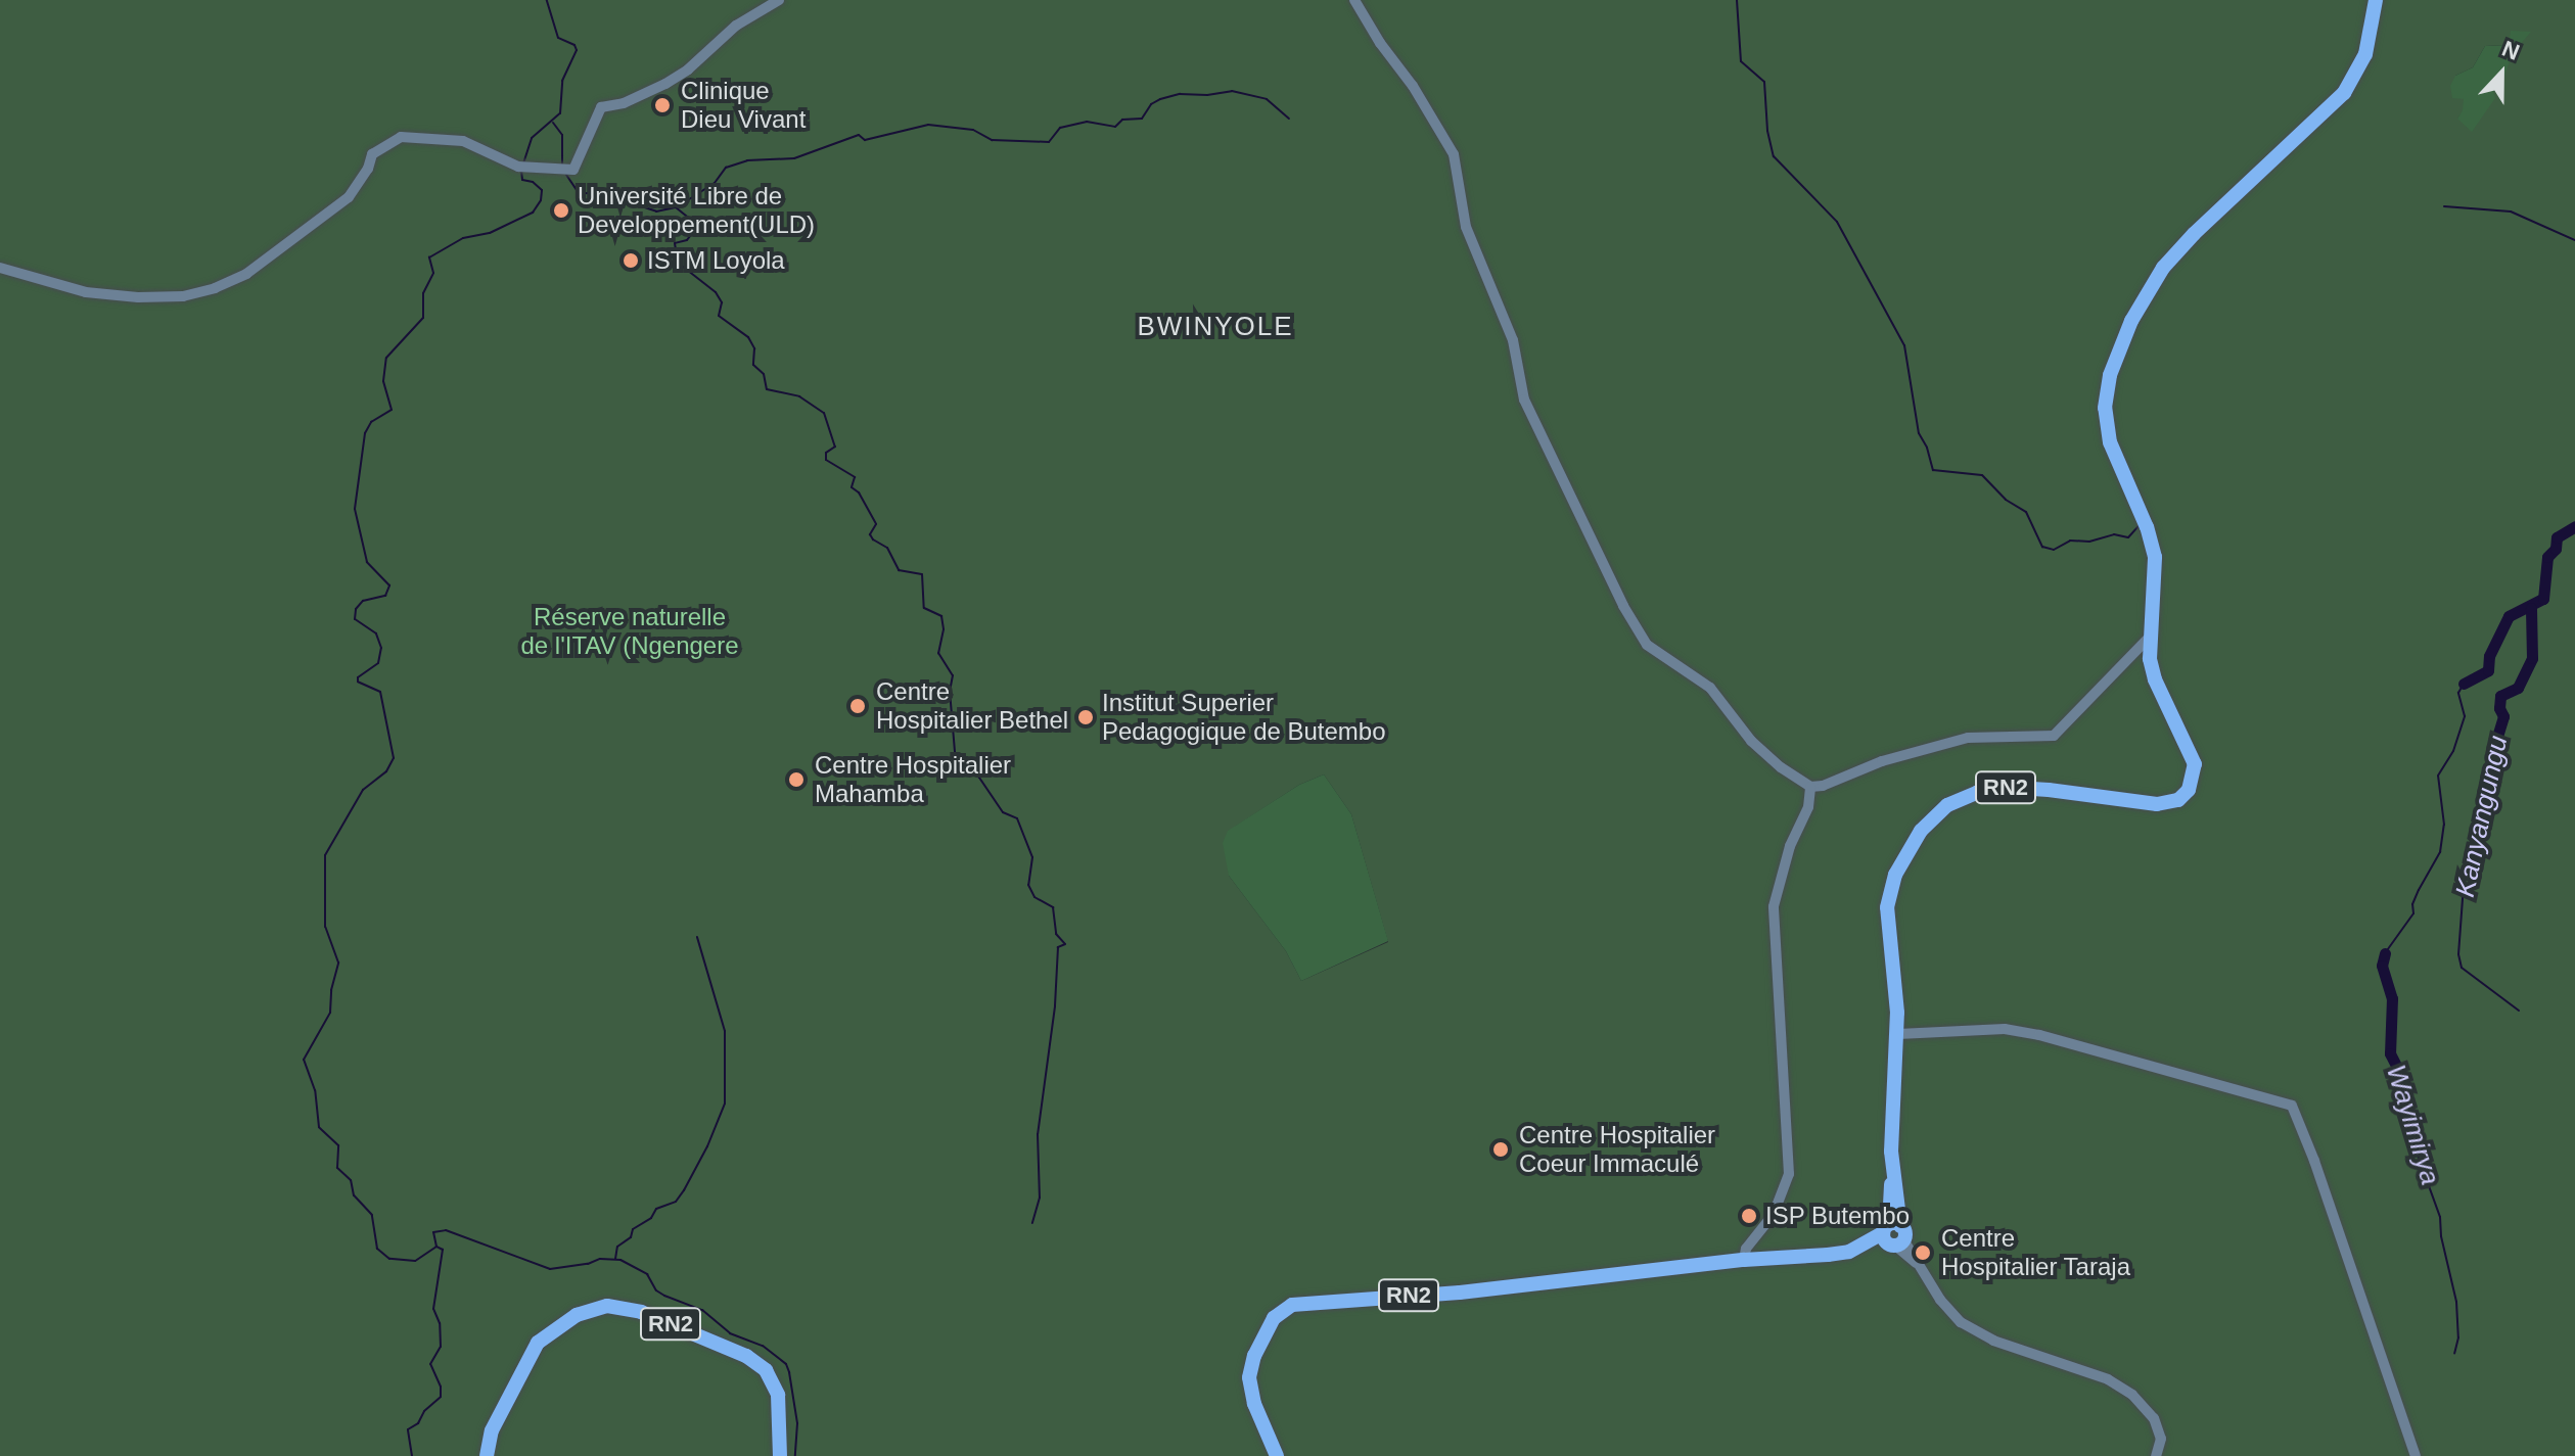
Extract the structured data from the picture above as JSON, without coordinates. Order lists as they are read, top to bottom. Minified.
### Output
{"streets":{"highway":["RN2"]},"districts":["BWINYOLE"],"water":["Kanyangungu","Wayimirya"],"parks":["Réserve naturelle de l'ITAV (Ngengere"],"places":["Clinique Dieu Vivant","Université Libre de Developpement(ULD)","ISTM Loyola","Centre Hospitalier Bethel","Institut Superier Pedagogique de Butembo","Centre Hospitalier Mahamba","Centre Hospitalier Coeur Immaculé","ISP Butembo","Centre Hospitalier Taraja"],"north":"top"}
